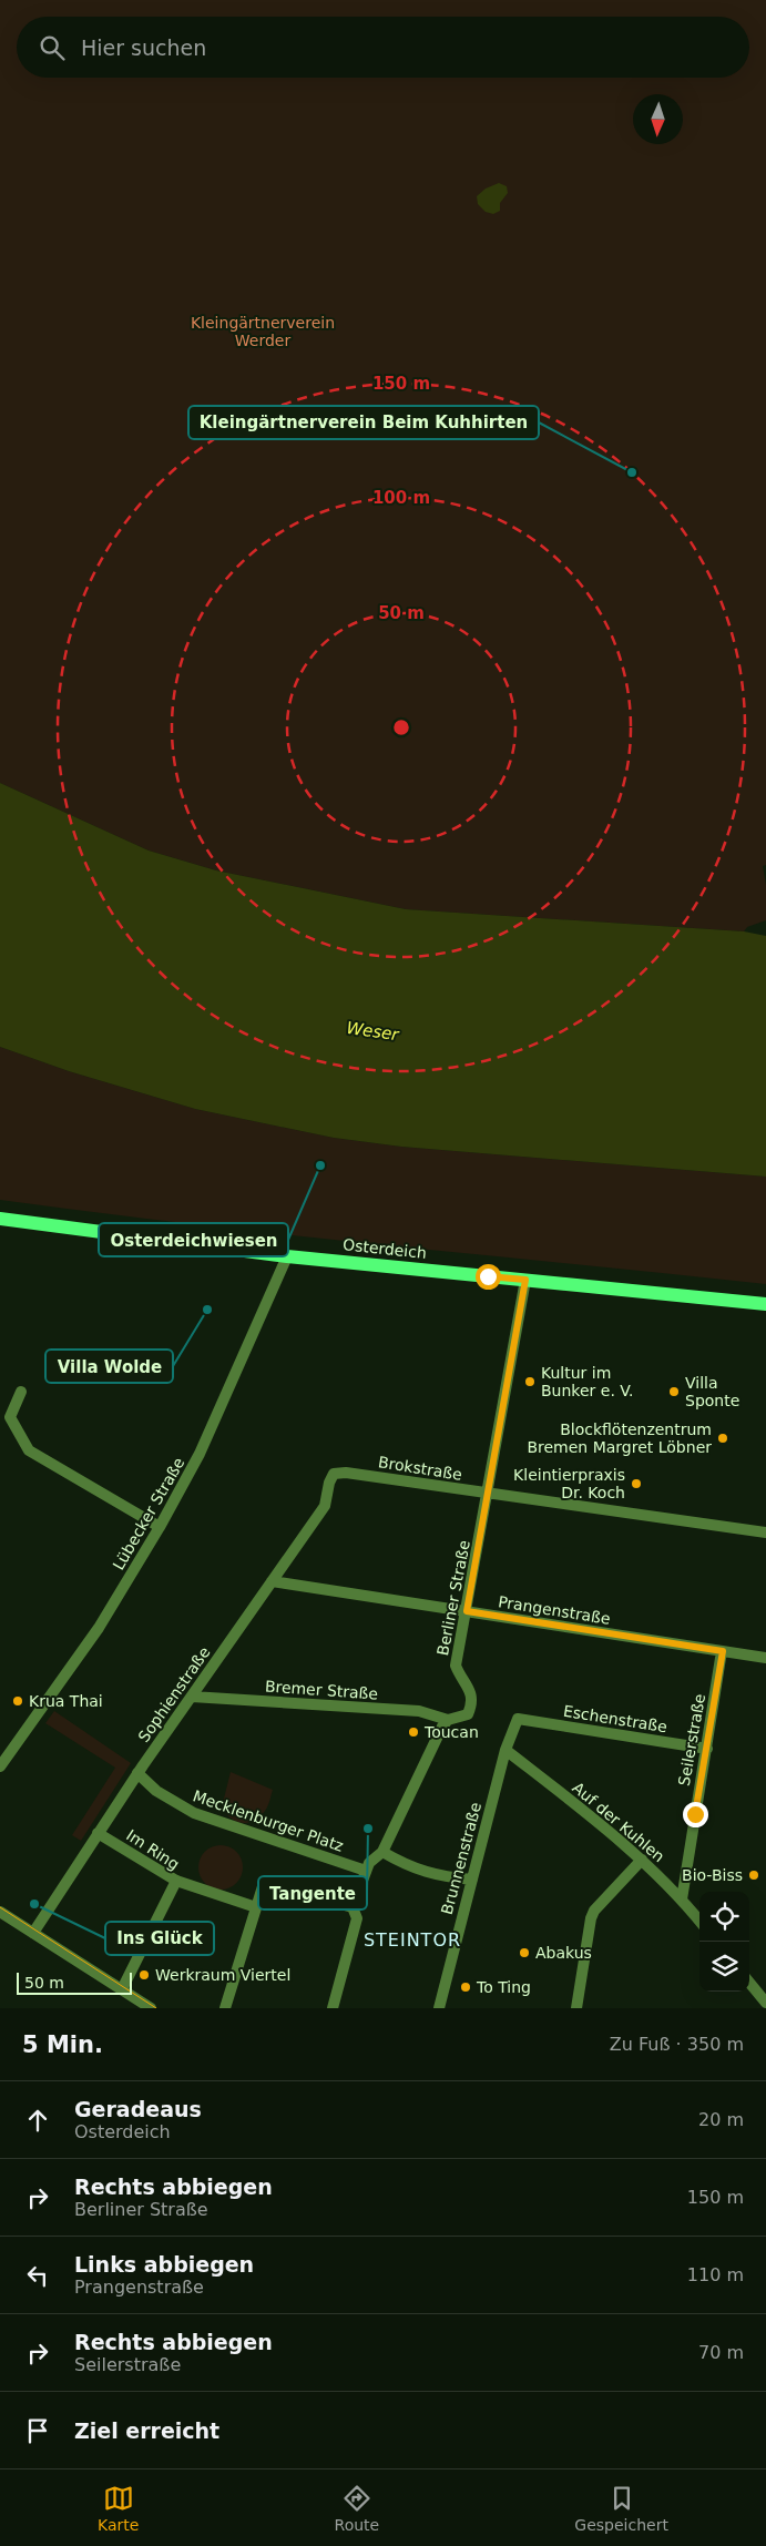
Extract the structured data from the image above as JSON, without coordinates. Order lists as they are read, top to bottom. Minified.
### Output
{"streets":{"main road":["Osterdeich"],"street":["Brokstraße","Lübecker Straße","Berliner Straße","Prangenstraße","Bremer Straße","Sophienstraße","Eschenstraße","Seilerstraße","Mecklenburger Platz","Auf der Kuhlen","Im Ring","Brunnenstraße"]},"crossings":[["Osterdeich","Lübecker Straße"],["Osterdeich","Berliner Straße"],["Brokstraße","Berliner Straße"],["Brokstraße","Sophienstraße"],["Berliner Straße","Prangenstraße"],["Berliner Straße","Bremer Straße"],["Prangenstraße","Sophienstraße"],["Prangenstraße","Seilerstraße"],["Bremer Straße","Sophienstraße"],["Sophienstraße","Mecklenburger Platz"],["Sophienstraße","Im Ring"],["Eschenstraße","Seilerstraße"],["Eschenstraße","Brunnenstraße"],["Seilerstraße","Auf der Kuhlen"],["Auf der Kuhlen","Brunnenstraße"]],"districts":["STEINTOR"],"water":["Weser"],"parks":["Kleingärtnerverein Werder"],"places":["Kleingärtnerverein Beim Kuhhirten","Osterdeichwiesen","Villa Wolde","Kultur im Bunker e. V.","Villa Sponte","Blockflötenzentrum Bremen Margret Löbner","Kleintierpraxis Dr. Koch","Krua Thai","Toucan","Tangente","Bio-Biss","Ins Glück","Abakus","Werkraum Viertel","To Ting"],"scale_bar":"50 m","north":"bottom","page":{"search":"Hier suchen","scale":"50 m","heading":["5 Min.","Zu Fuß · 350 m"],"list":[["Geradeaus","Osterdeich","20 m"],["Rechts abbiegen","Berliner Straße","150 m"],["Links abbiegen","Prangenstraße","110 m"],["Rechts abbiegen","Seilerstraße","70 m"],"Ziel erreicht"],"nav":["Karte","Route","Gespeichert"]},"rings":["150 m","100 m","50 m"]}
